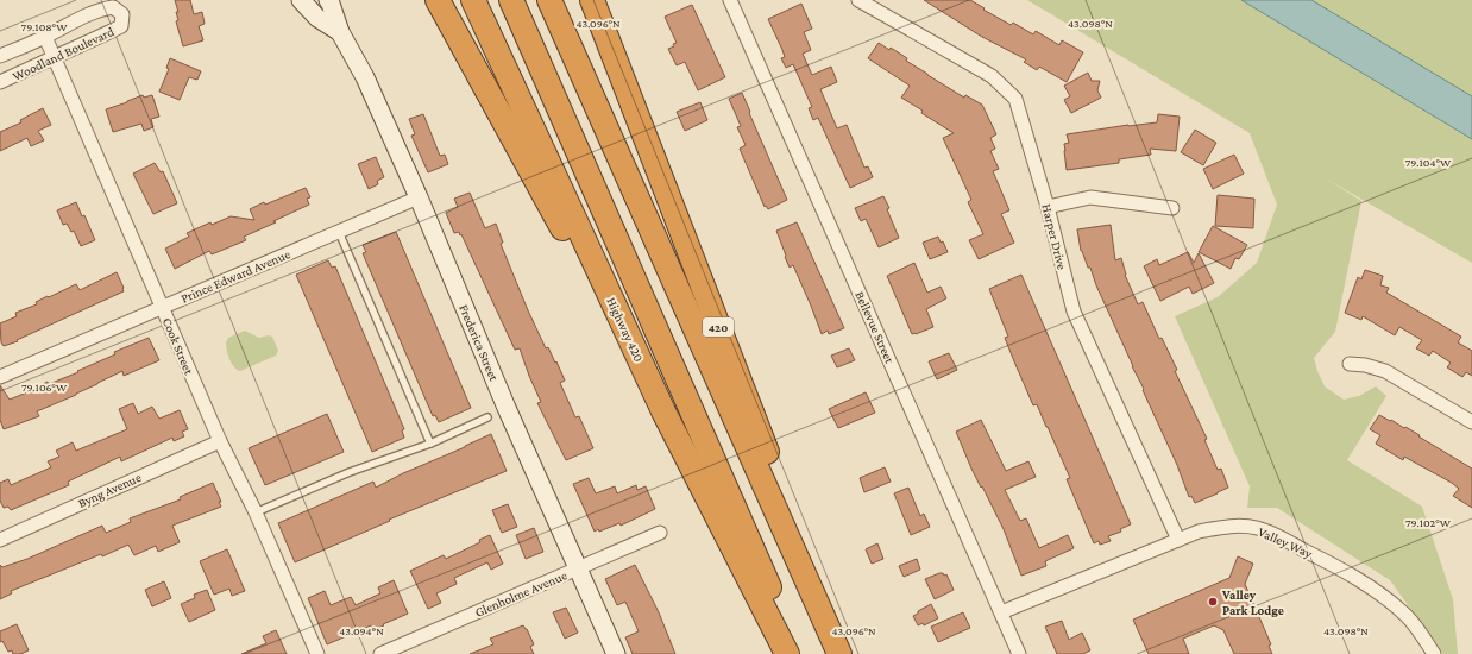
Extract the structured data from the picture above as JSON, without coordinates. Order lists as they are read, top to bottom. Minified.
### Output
{"streets":{"highway":["420","Highway 420"],"street":["Woodland Boulevard","Harper Drive","Prince Edward Avenue","Bellevue Street","Frederica Street","Cook Street","Byng Avenue","Valley Way","Glenholme Avenue"]},"crossings":[["Woodland Boulevard","Cook Street"],["Harper Drive","Valley Way"],["Prince Edward Avenue","Frederica Street"],["Prince Edward Avenue","Cook Street"],["Bellevue Street","Valley Way"],["Frederica Street","Glenholme Avenue"],["Cook Street","Byng Avenue"]],"places":["Valley Park Lodge"],"coordinates":["43.096°N","43.098°N","79.108°W","79.104°W","79.106°W","79.102°W","43.094°N"]}
